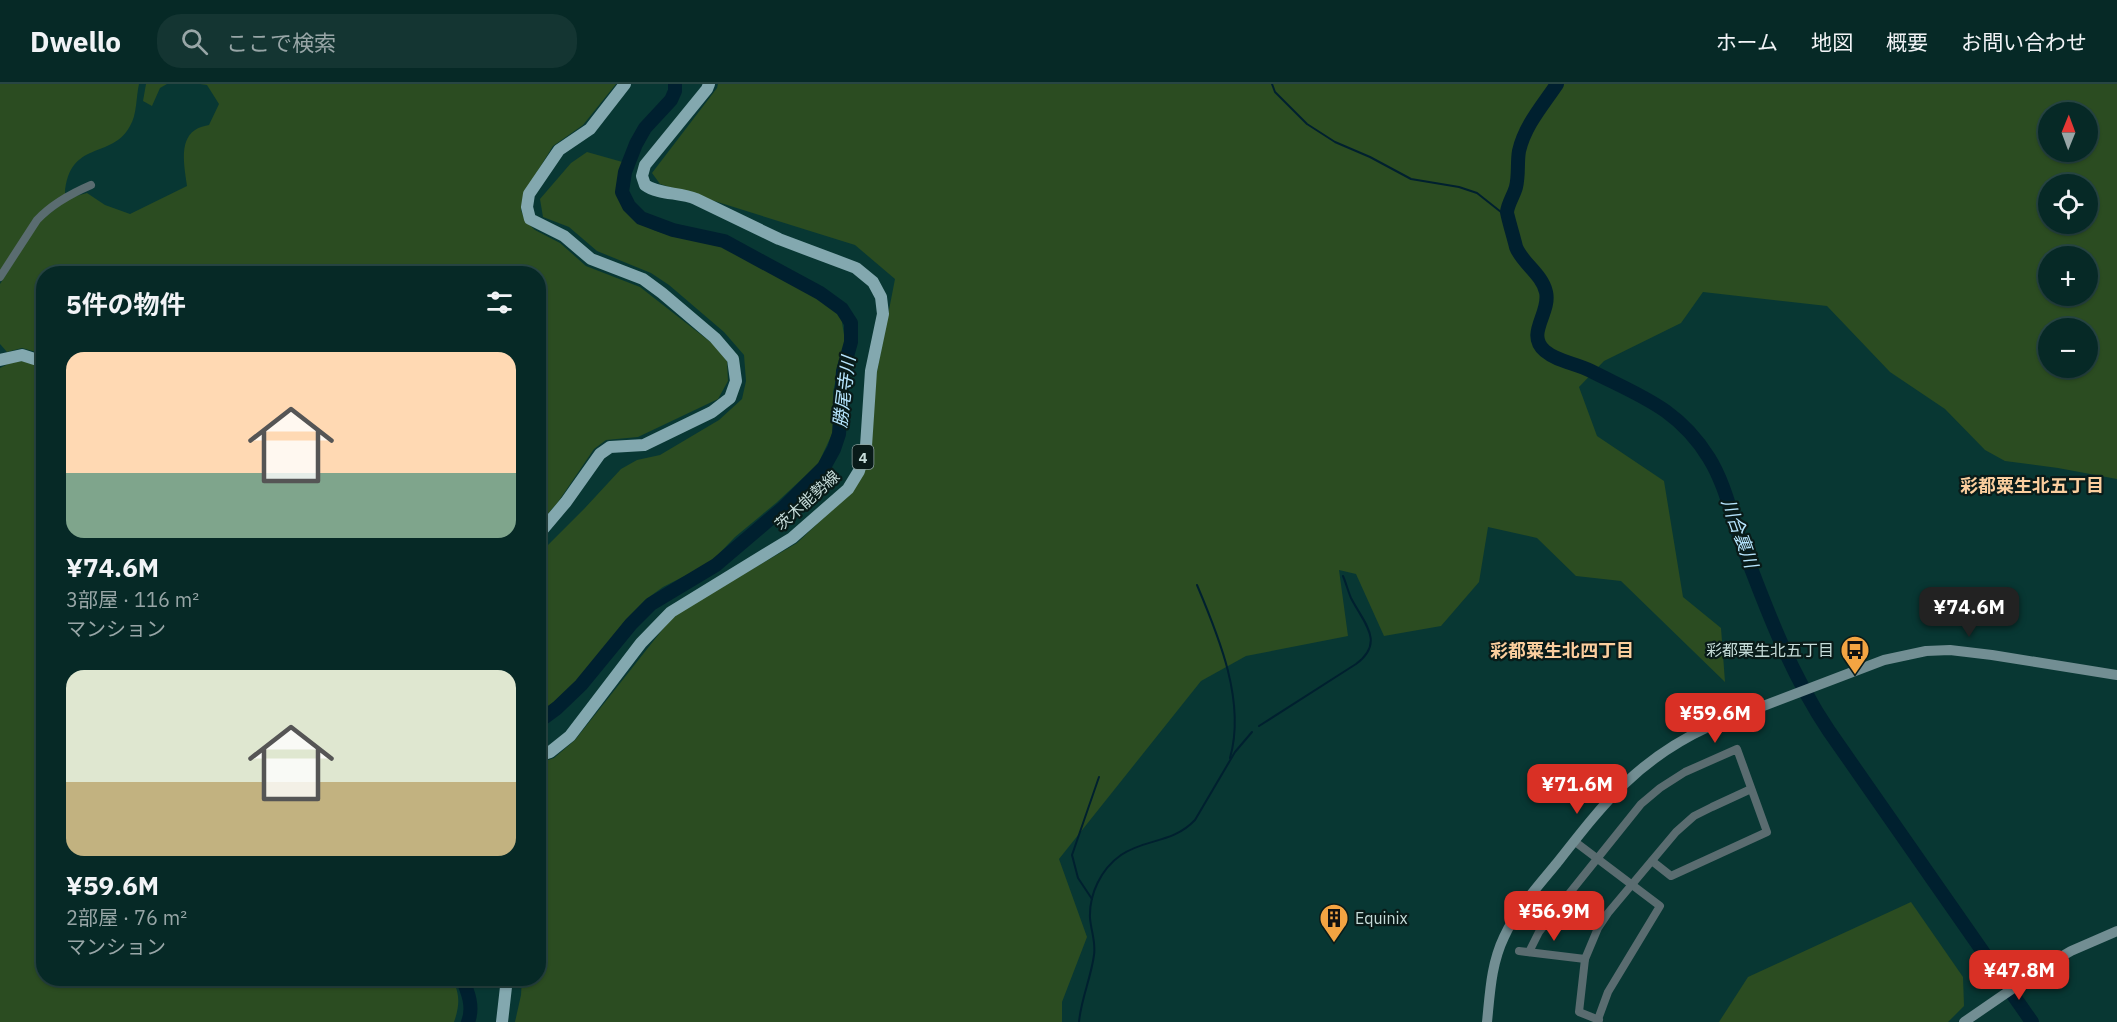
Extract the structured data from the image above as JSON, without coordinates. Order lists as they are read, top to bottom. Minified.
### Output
{"streets":{"main road":["4","茨木能勢線"]},"districts":["彩都粟生北五丁目","彩都粟生北四丁目"],"water":["勝尾寺川","川合裏川"],"places":{"bus stop":["彩都栗生北五丁目"],"building":["Equinix"]},"north":"top","page":{"header":"Dwello","search":"ここで検索","nav":["ホーム","地図","概要","お問い合わせ"],"map_buttons":["+","−"],"heading":"5件の物件","list":[{"name":"¥74.6M","note":"3部屋 · 116 m² · マンション"},{"name":"¥59.6M","note":"2部屋 · 76 m² · マンション"}],"price":["¥74.6M","¥59.6M","¥71.6M","¥56.9M","¥47.8M"]}}
